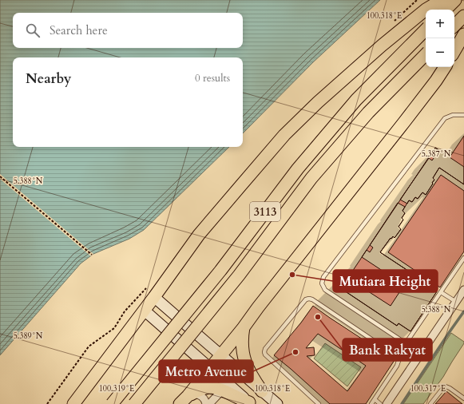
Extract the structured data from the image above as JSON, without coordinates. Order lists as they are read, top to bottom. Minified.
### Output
{"streets":{"highway":["3113"]},"places":["Mutiara Height","Bank Rakyat","Metro Avenue"],"page":{"map_buttons":["+","−"],"search":"Search here","heading":["Nearby","0 results"]},"coordinates":["100.318°E","5.387°N","5.388°N","5.389°N","100.319°E","100.317°E"]}
